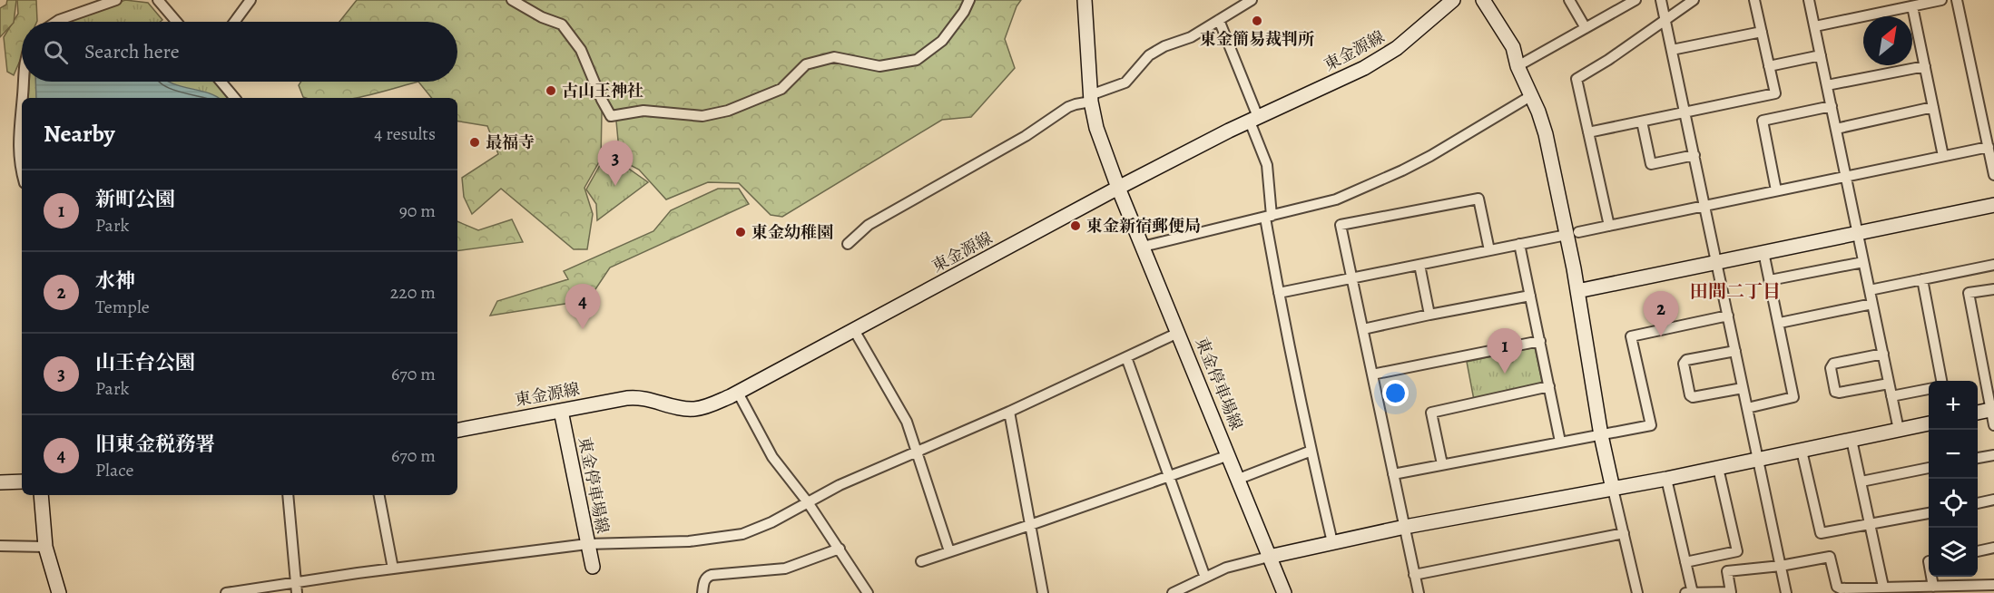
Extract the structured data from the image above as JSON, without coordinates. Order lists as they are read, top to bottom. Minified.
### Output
{"streets":{"main road":["東金源線","東金停車場線"]},"crossings":[["東金源線","東金停車場線"]],"districts":["田間二丁目"],"places":["東金簡易裁判所","古山王神社","最福寺","東金新宿郵便局","東金幼稚園"],"north":"top right","page":{"search":"Search here","heading":["Nearby","4 results"],"pins":["3","4","2","1"],"list":[{"mark":"1","name":"新町公園","note":"Park","value":"90 m"},{"mark":"2","name":"水神","note":"Temple","value":"220 m"},{"mark":"3","name":"山王台公園","note":"Park","value":"670 m"},{"mark":"4","name":"旧東金税務署","note":"Place","value":"670 m"}],"map_buttons":["+","−"]}}
